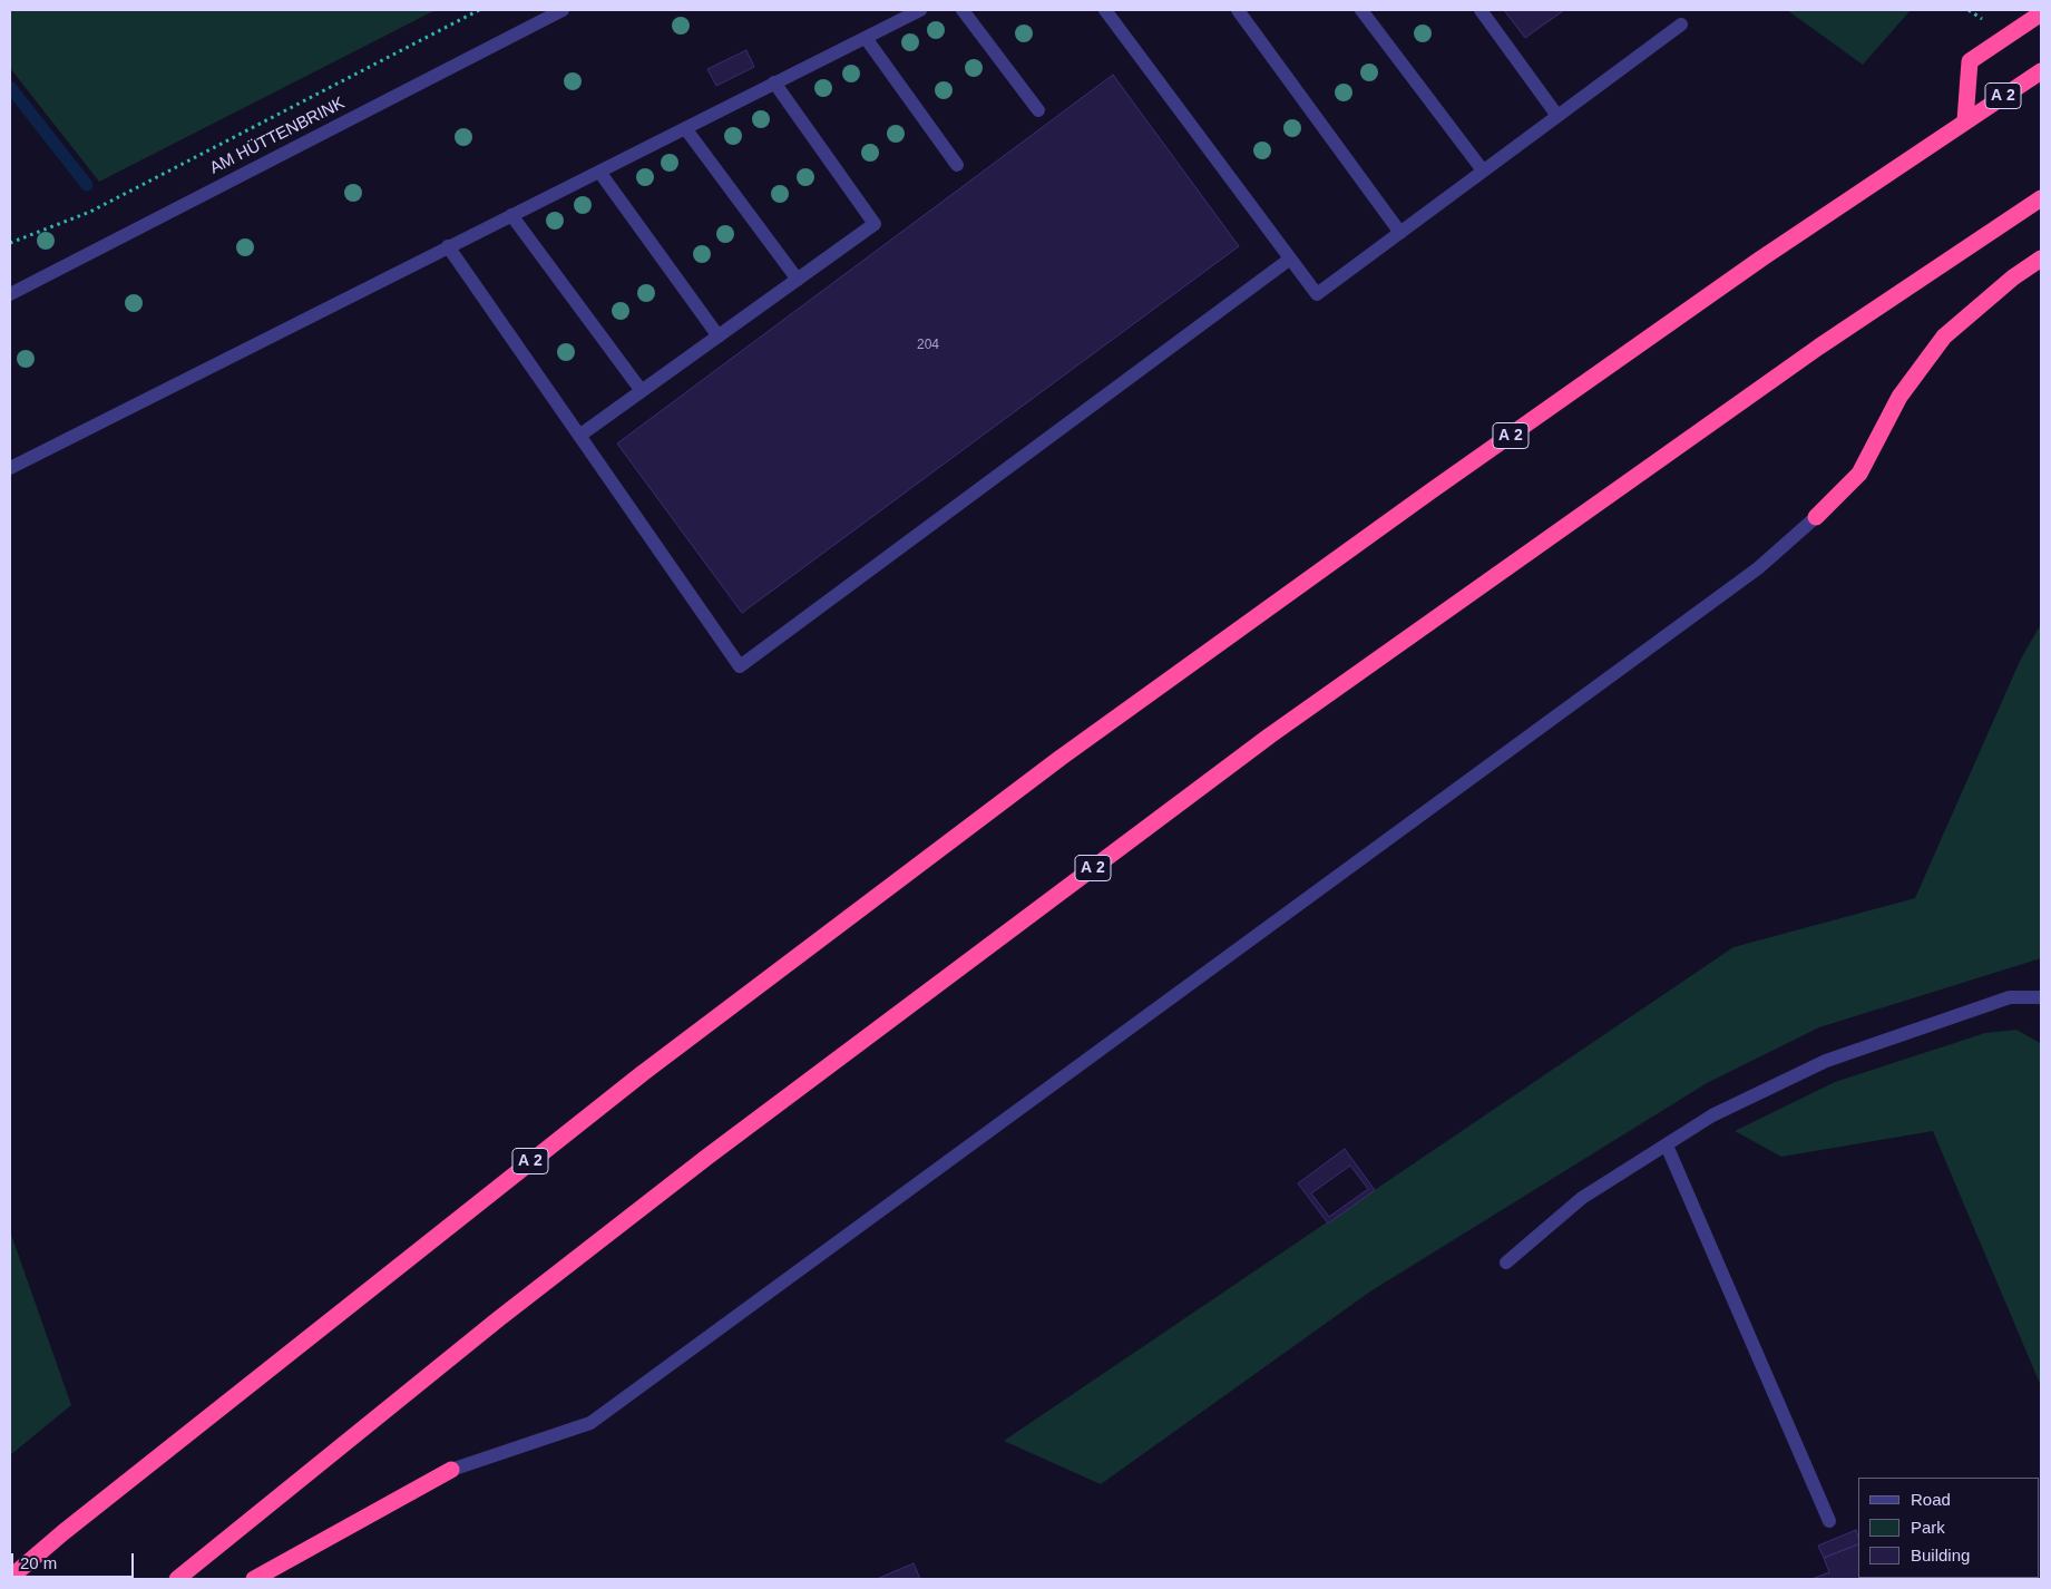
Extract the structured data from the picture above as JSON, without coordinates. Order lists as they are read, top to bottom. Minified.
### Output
{"streets":{"highway":["A 2"],"street":["AM HÜTTENBRINK"]},"house_numbers":["204"],"legend":["Road","Park","Building"],"scale_bar":"20 m"}
